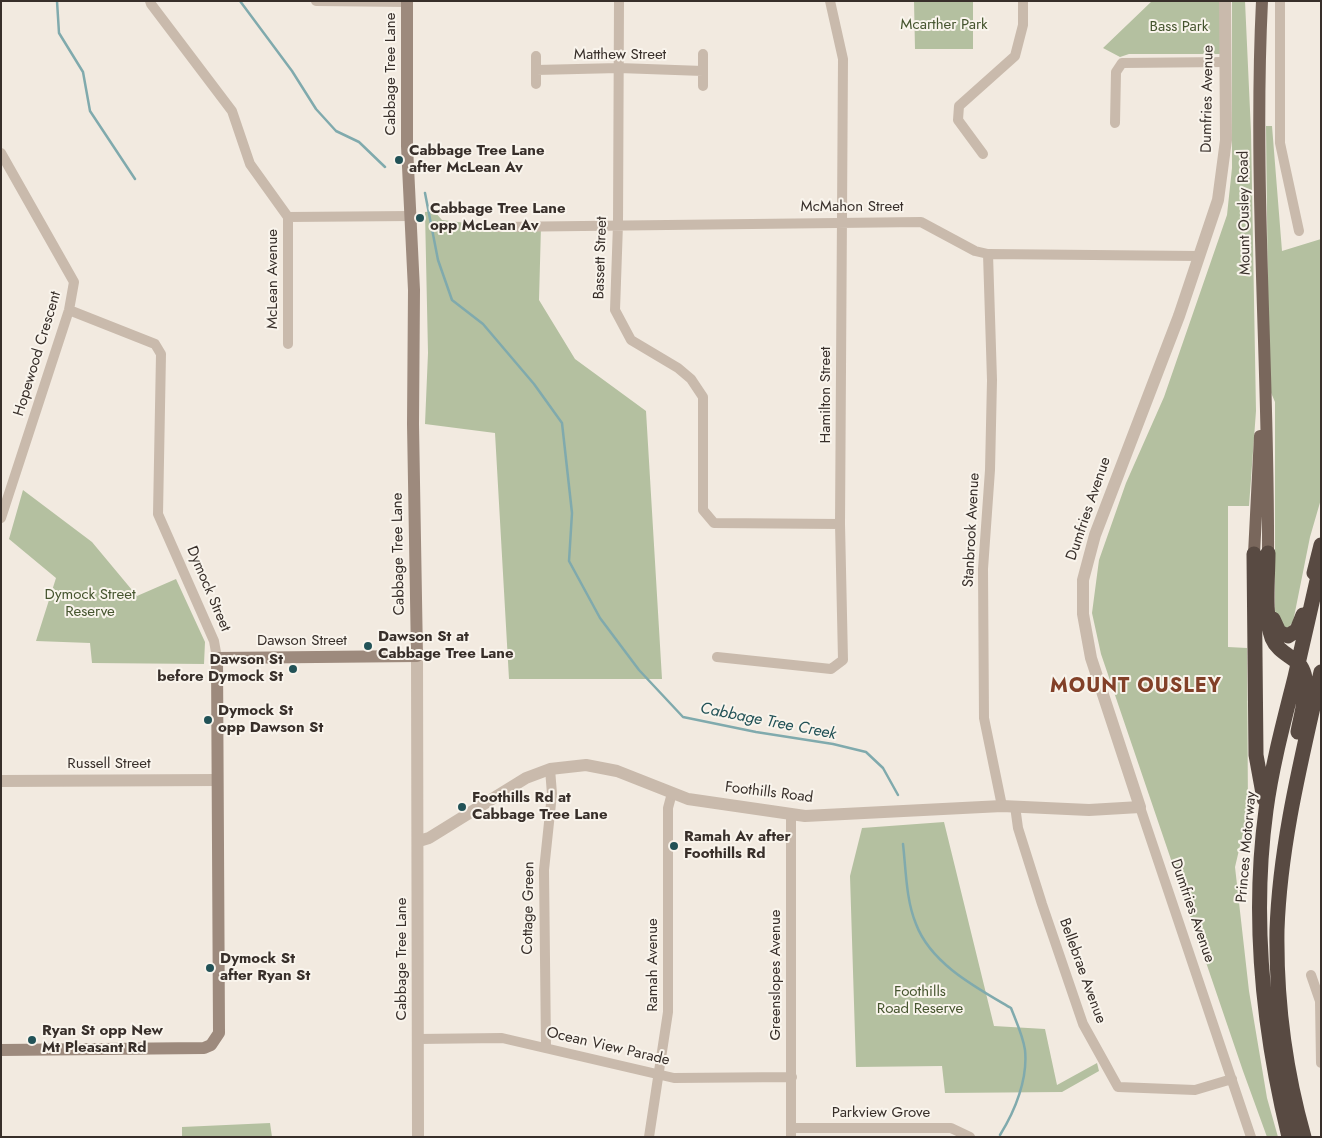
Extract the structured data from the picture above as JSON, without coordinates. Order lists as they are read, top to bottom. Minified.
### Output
{"streets":{"highway":["Princes Motorway"],"main road":["Cabbage Tree Lane","Mount Ousley Road","Dymock Street","Dawson Street"],"street":["Matthew Street","Dumfries Avenue","McMahon Street","Bassett Street","McLean Avenue","Hopewood Crescent","Hamilton Street","Stanbrook Avenue","Russell Street","Foothills Road","Cottage Green","Ramah Avenue","Bellebrae Avenue","Greenslopes Avenue","Ocean View Parade","Parkview Grove"]},"crossings":[["Matthew Street","Bassett Street"],["Cabbage Tree Lane","McLean Avenue"],["Cabbage Tree Lane","Dawson Street"],["Cabbage Tree Lane","Foothills Road"],["Cabbage Tree Lane","Ocean View Parade"],["Dumfries Avenue","McMahon Street"],["Dumfries Avenue","Foothills Road"],["Dumfries Avenue","Bellebrae Avenue"],["McMahon Street","Bassett Street"],["McMahon Street","Hamilton Street"],["McMahon Street","Stanbrook Avenue"],["Bassett Street","Hamilton Street"],["Hopewood Crescent","Dymock Street"],["Stanbrook Avenue","Foothills Road"],["Stanbrook Avenue","Bellebrae Avenue"],["Dymock Street","Dawson Street"],["Dymock Street","Russell Street"],["Foothills Road","Cottage Green"],["Foothills Road","Ramah Avenue"],["Foothills Road","Bellebrae Avenue"],["Foothills Road","Greenslopes Avenue"],["Cottage Green","Ocean View Parade"],["Ramah Avenue","Ocean View Parade"],["Greenslopes Avenue","Ocean View Parade"],["Greenslopes Avenue","Parkview Grove"]],"districts":["MOUNT OUSLEY"],"water":["Cabbage Tree Creek"],"parks":["Mcarther Park","Bass Park","Dymock Street Reserve","Foothills Road Reserve"],"places":["Cabbage Tree Lane after McLean Av","Cabbage Tree Lane opp McLean Av","Dawson St at Cabbage Tree Lane","Dawson St before Dymock St","Dymock St opp Dawson St","Foothills Rd at Cabbage Tree Lane","Ramah Av after Foothills Rd","Dymock St after Ryan St","Ryan St opp New Mt Pleasant Rd"]}
